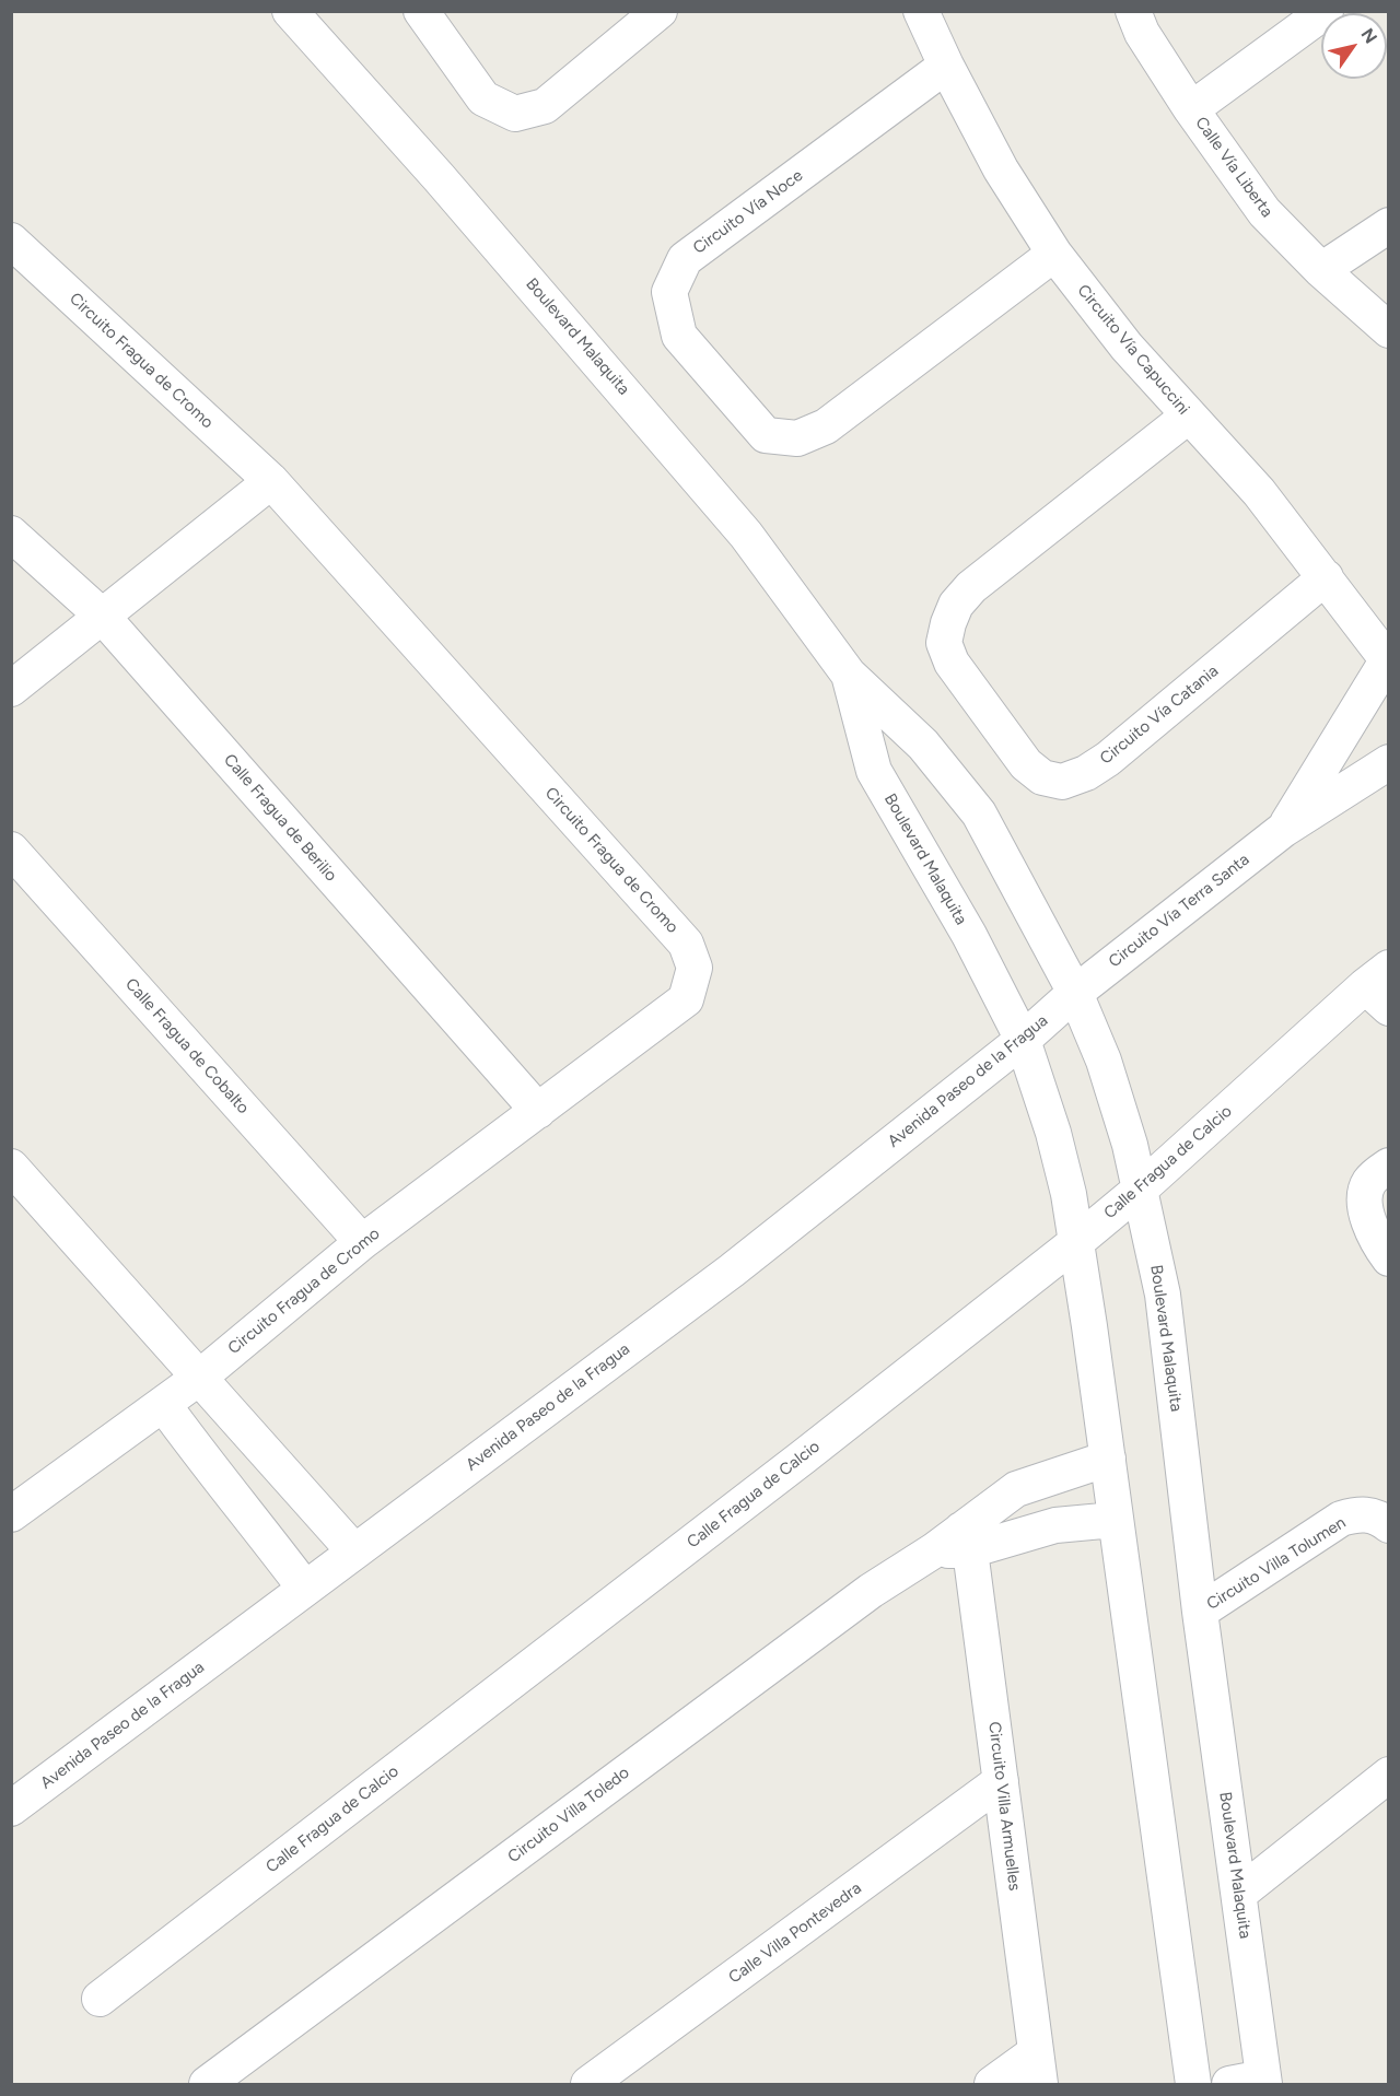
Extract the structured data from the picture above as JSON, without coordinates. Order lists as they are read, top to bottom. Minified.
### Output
{"streets":{"street":["Calle Vía Liberta","Circuito Vía Noce","Boulevard Malaquita","Circuito Vía Capuccini","Circuito Fragua de Cromo","Circuito Vía Catania","Calle Fragua de Berilio","Circuito Vía Terra Santa","Calle Fragua de Cobalto","Avenida Paseo de la Fragua","Calle Fragua de Calcio","Circuito Villa Tolumen","Circuito Villa Armuelles","Circuito Villa Toledo","Calle Villa Pontevedra"]},"crossings":[["Circuito Vía Noce","Circuito Vía Capuccini"],["Boulevard Malaquita","Circuito Vía Terra Santa"],["Boulevard Malaquita","Avenida Paseo de la Fragua"],["Boulevard Malaquita","Calle Fragua de Calcio"],["Boulevard Malaquita","Circuito Villa Tolumen"],["Boulevard Malaquita","Circuito Villa Toledo"],["Circuito Vía Capuccini","Circuito Vía Catania"],["Circuito Vía Capuccini","Circuito Vía Terra Santa"],["Circuito Fragua de Cromo","Calle Fragua de Berilio"],["Circuito Fragua de Cromo","Calle Fragua de Cobalto"],["Circuito Vía Terra Santa","Avenida Paseo de la Fragua"],["Circuito Villa Armuelles","Circuito Villa Toledo"],["Circuito Villa Armuelles","Calle Villa Pontevedra"]],"north":"top right"}
